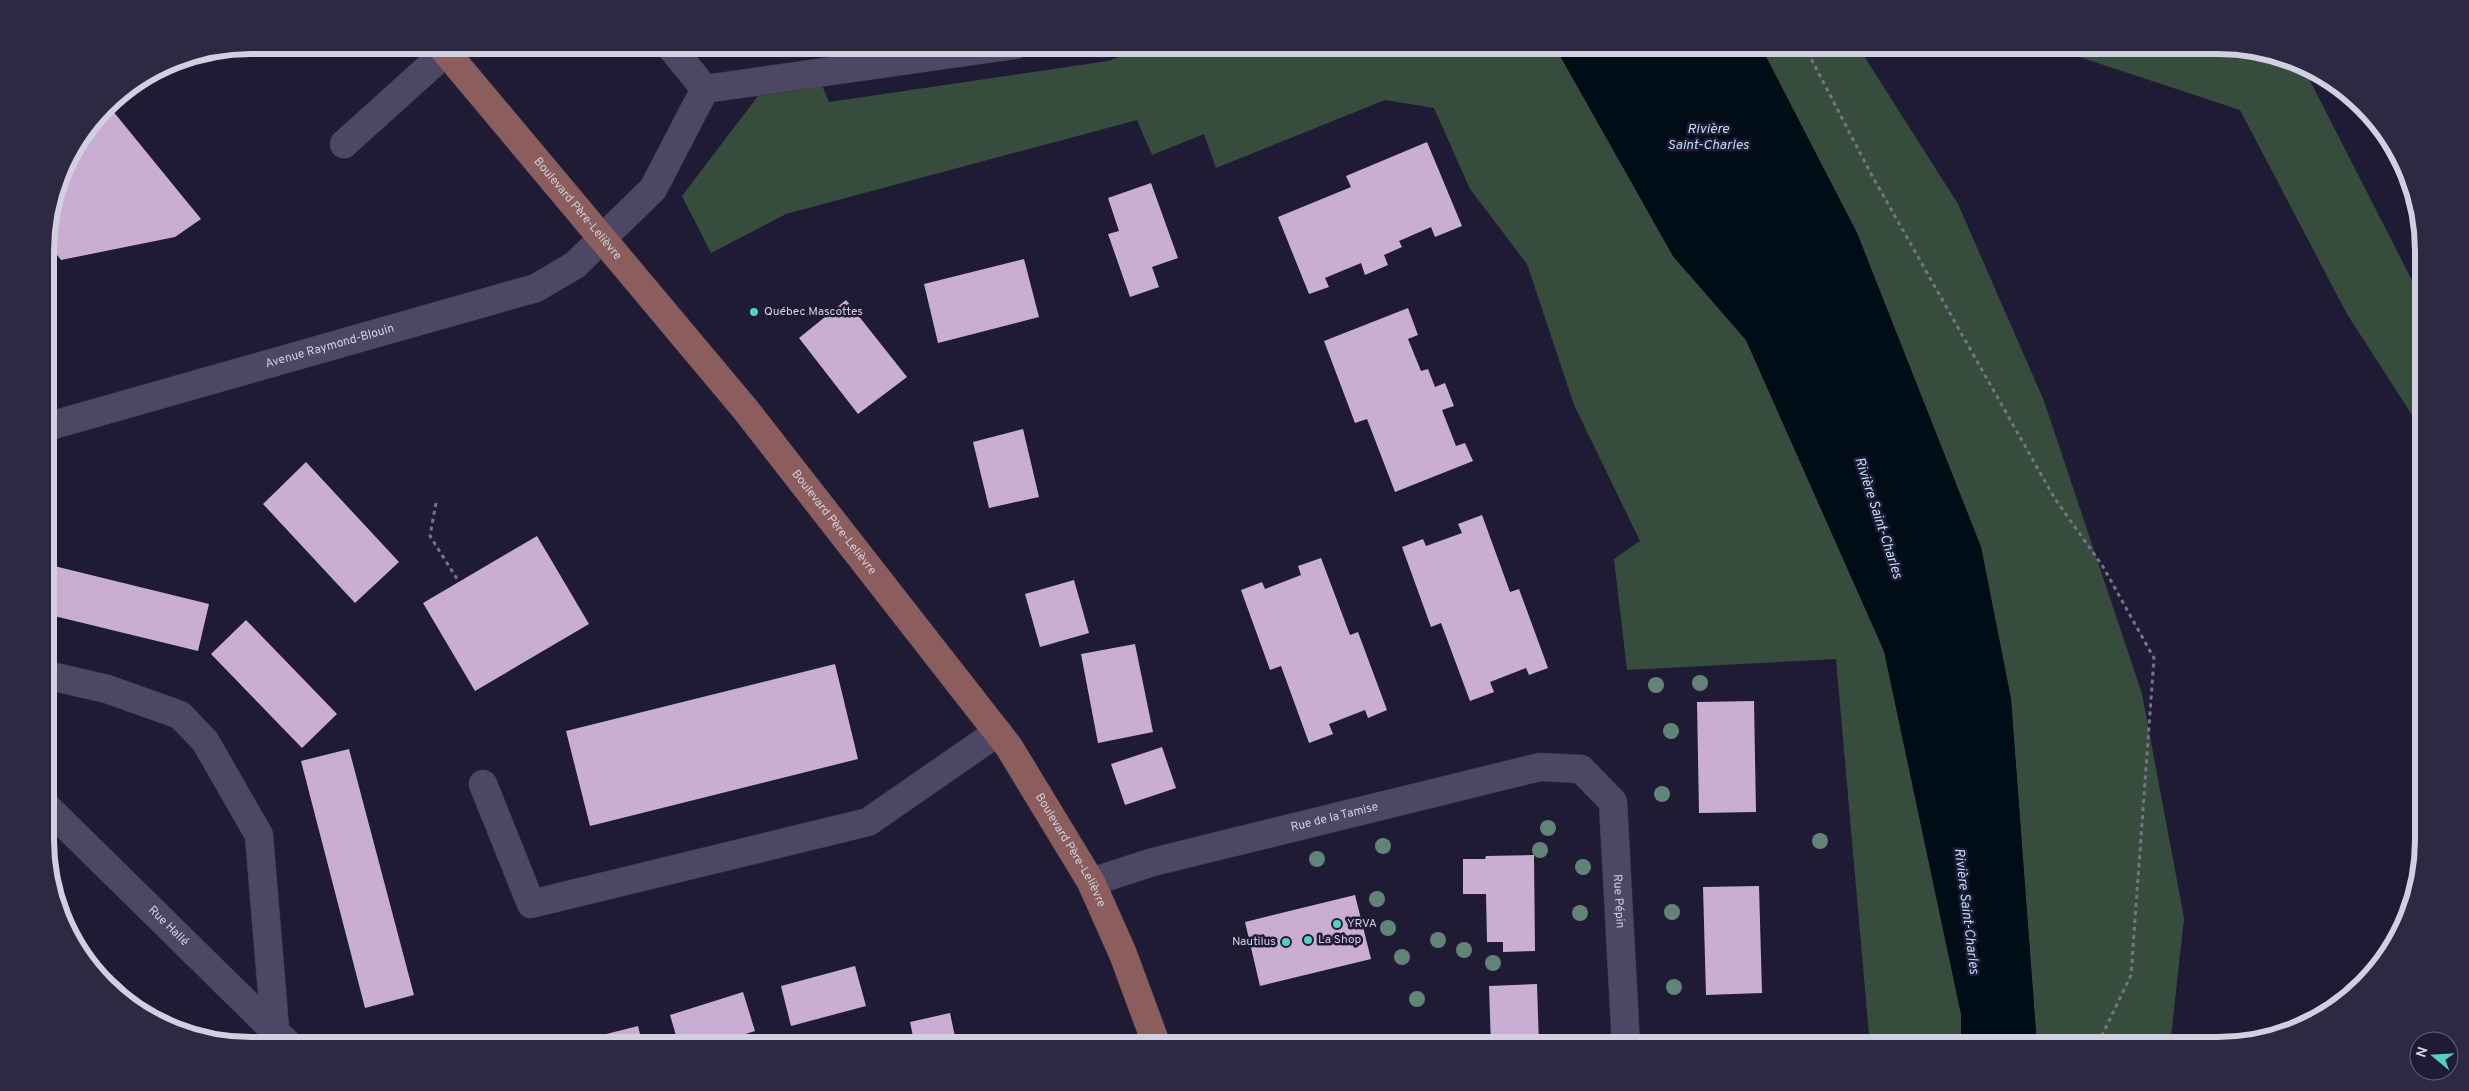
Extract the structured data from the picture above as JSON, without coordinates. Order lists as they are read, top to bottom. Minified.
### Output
{"streets":{"main road":["Boulevard Père-Lelièvre"],"street":["Avenue Raymond-Blouin","Rue de la Tamise","Rue Pépin","Rue Hallé"]},"crossings":[["Boulevard Père-Lelièvre","Avenue Raymond-Blouin"],["Boulevard Père-Lelièvre","Rue de la Tamise"],["Rue de la Tamise","Rue Pépin"]],"water":["Rivière Saint-Charles"],"places":["Québec Mascottes","YRVA","La Shop","Nautilus"],"north":"left"}
